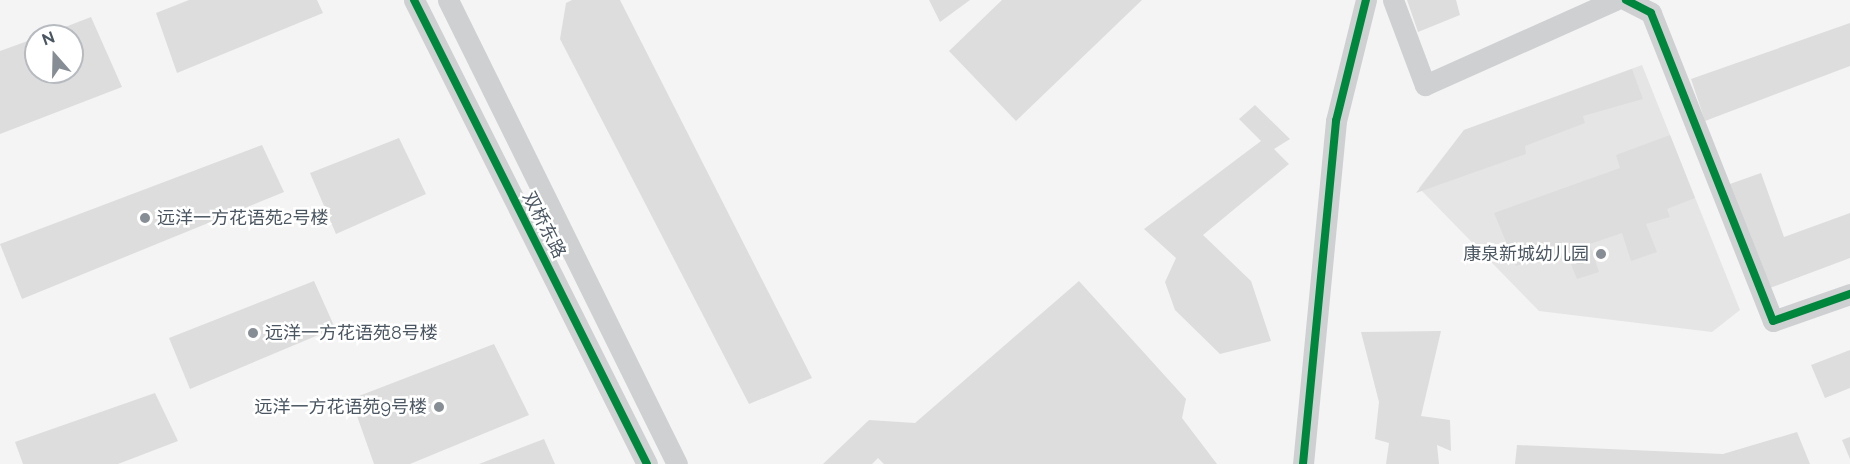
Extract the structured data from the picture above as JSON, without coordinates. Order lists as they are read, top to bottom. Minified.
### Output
{"streets":{"street":["双桥东路"]},"places":["远洋一方花语苑2号楼","康泉新城幼儿园","远洋一方花语苑8号楼","远洋一方花语苑9号楼"],"north":"top"}
